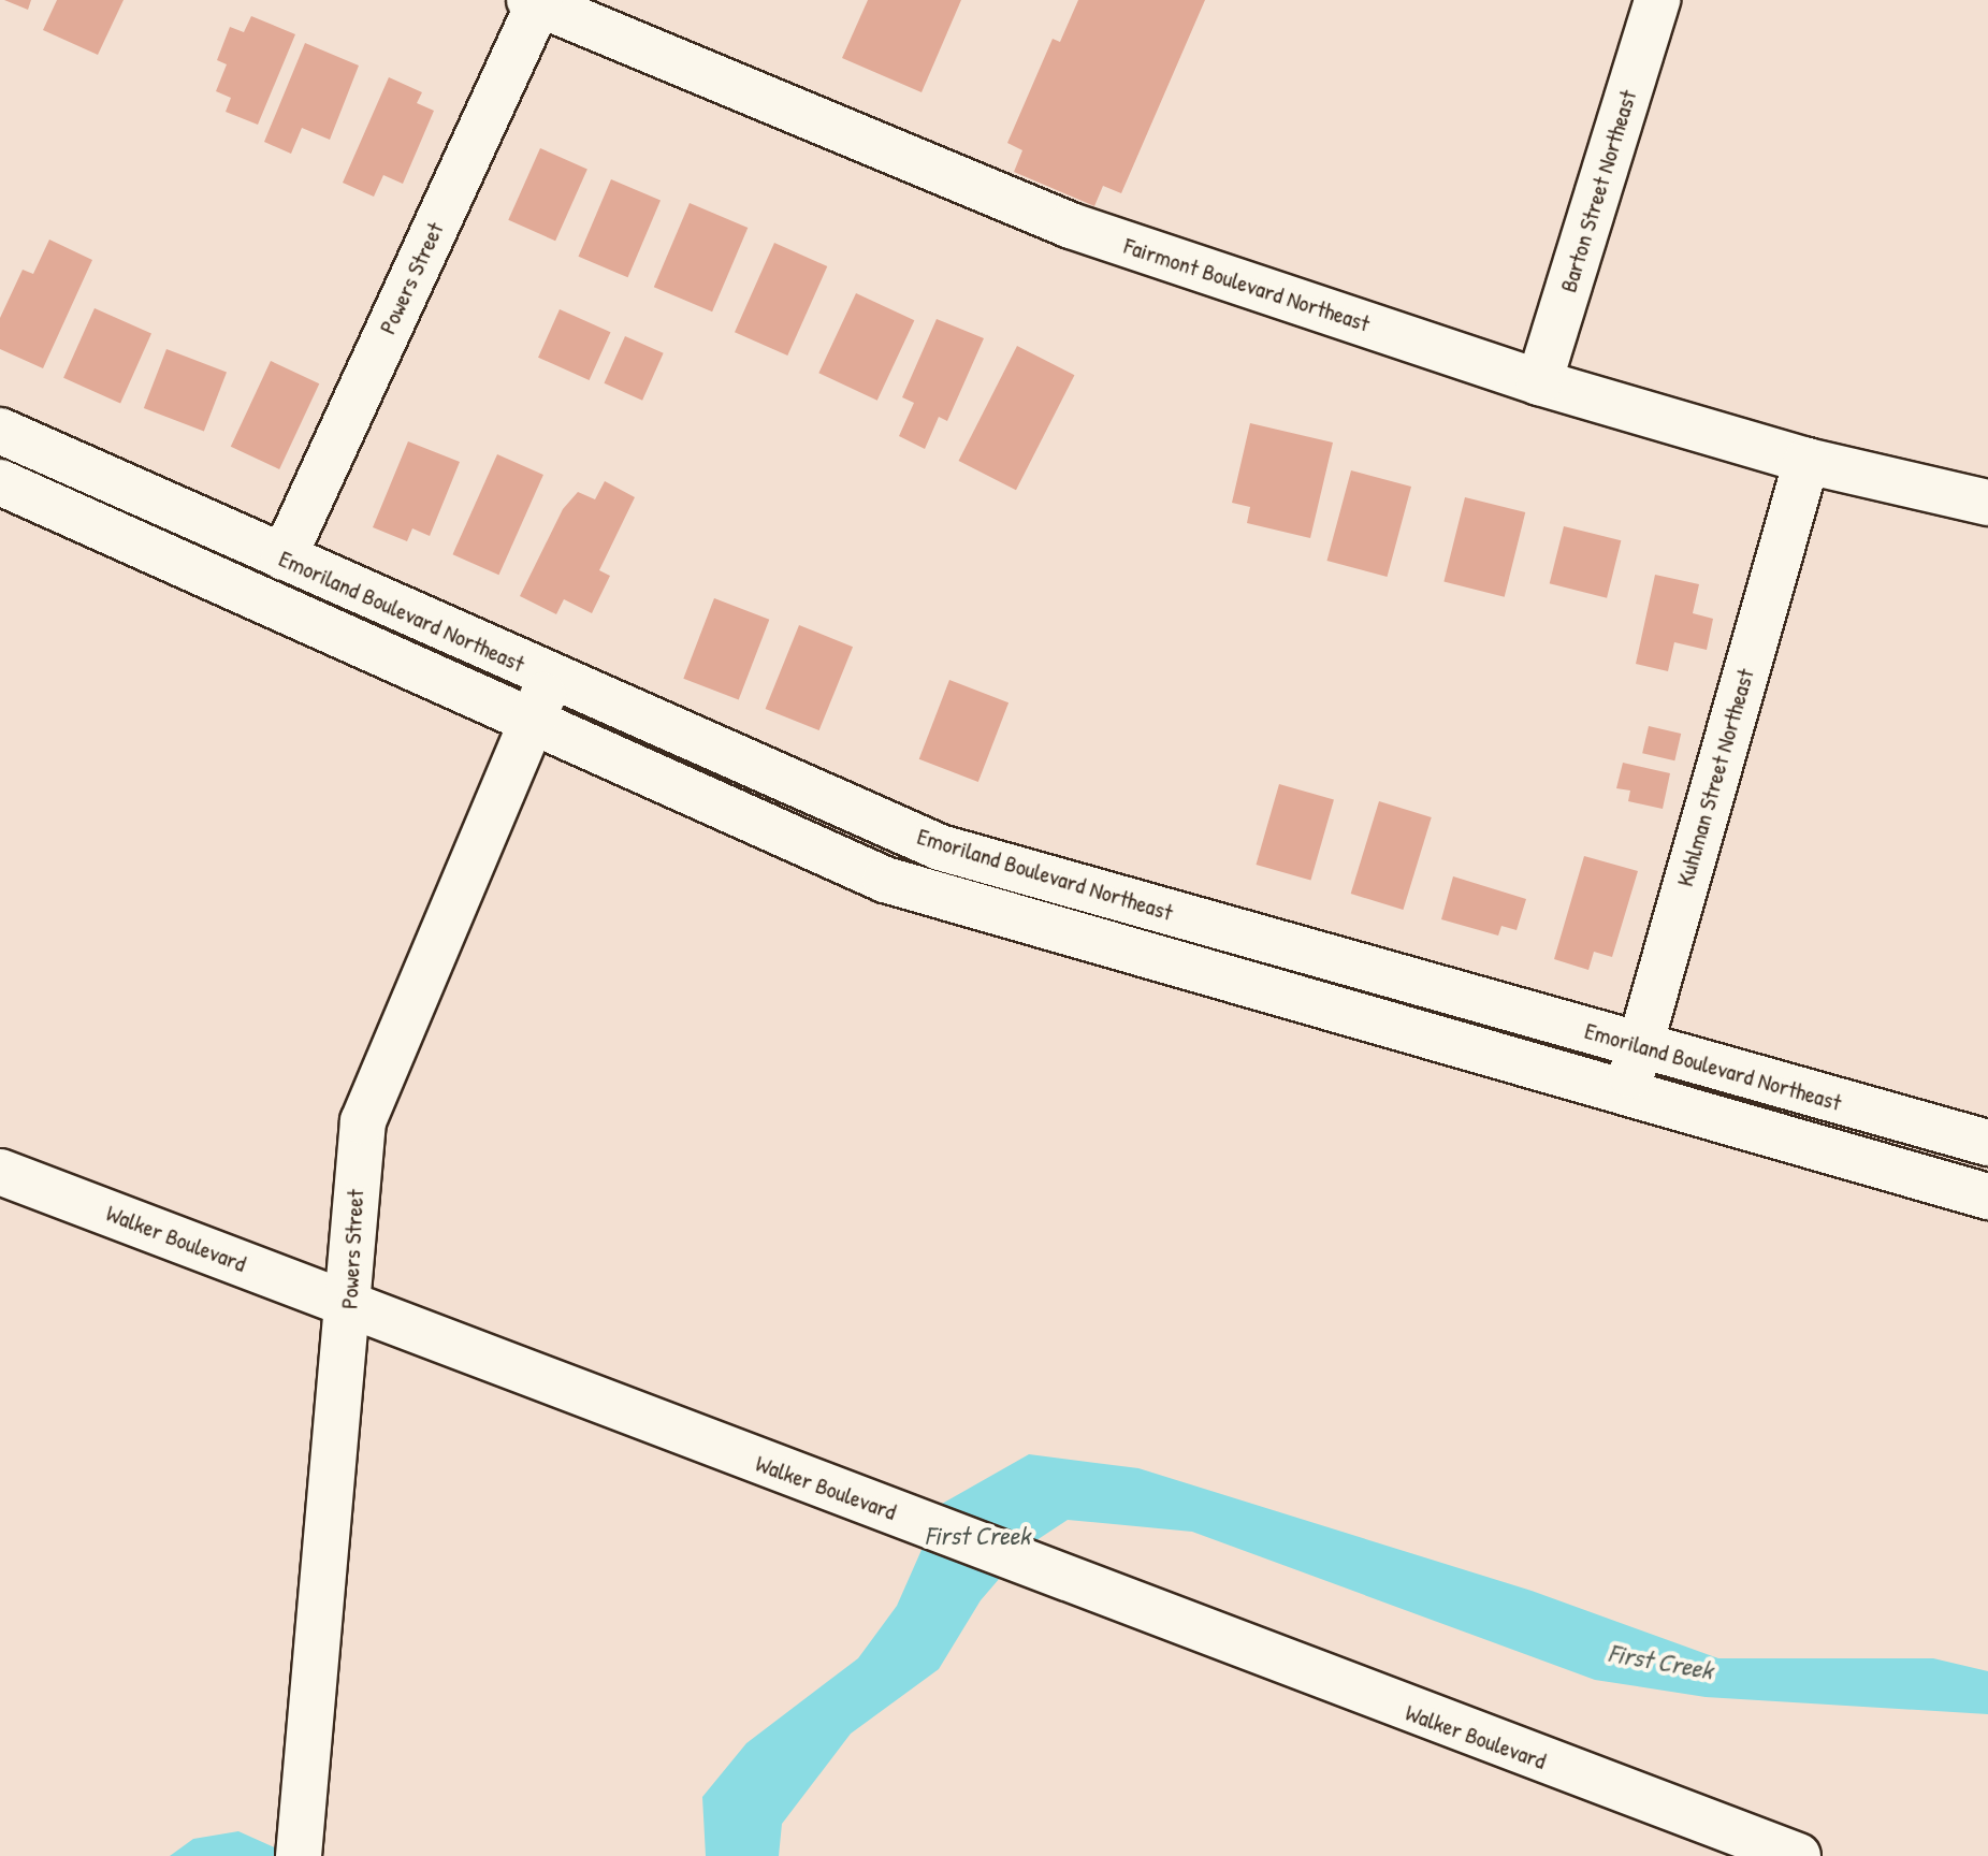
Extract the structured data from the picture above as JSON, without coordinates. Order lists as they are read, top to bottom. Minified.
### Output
{"streets":{"street":["Barton Street Northeast","Powers Street","Fairmont Boulevard Northeast","Emoriland Boulevard Northeast","Kuhlman Street Northeast","Walker Boulevard"]},"crossings":[["Barton Street Northeast","Fairmont Boulevard Northeast"],["Powers Street","Fairmont Boulevard Northeast"],["Powers Street","Emoriland Boulevard Northeast"],["Powers Street","Walker Boulevard"],["Fairmont Boulevard Northeast","Kuhlman Street Northeast"],["Emoriland Boulevard Northeast","Kuhlman Street Northeast"]],"water":["First Creek"]}
